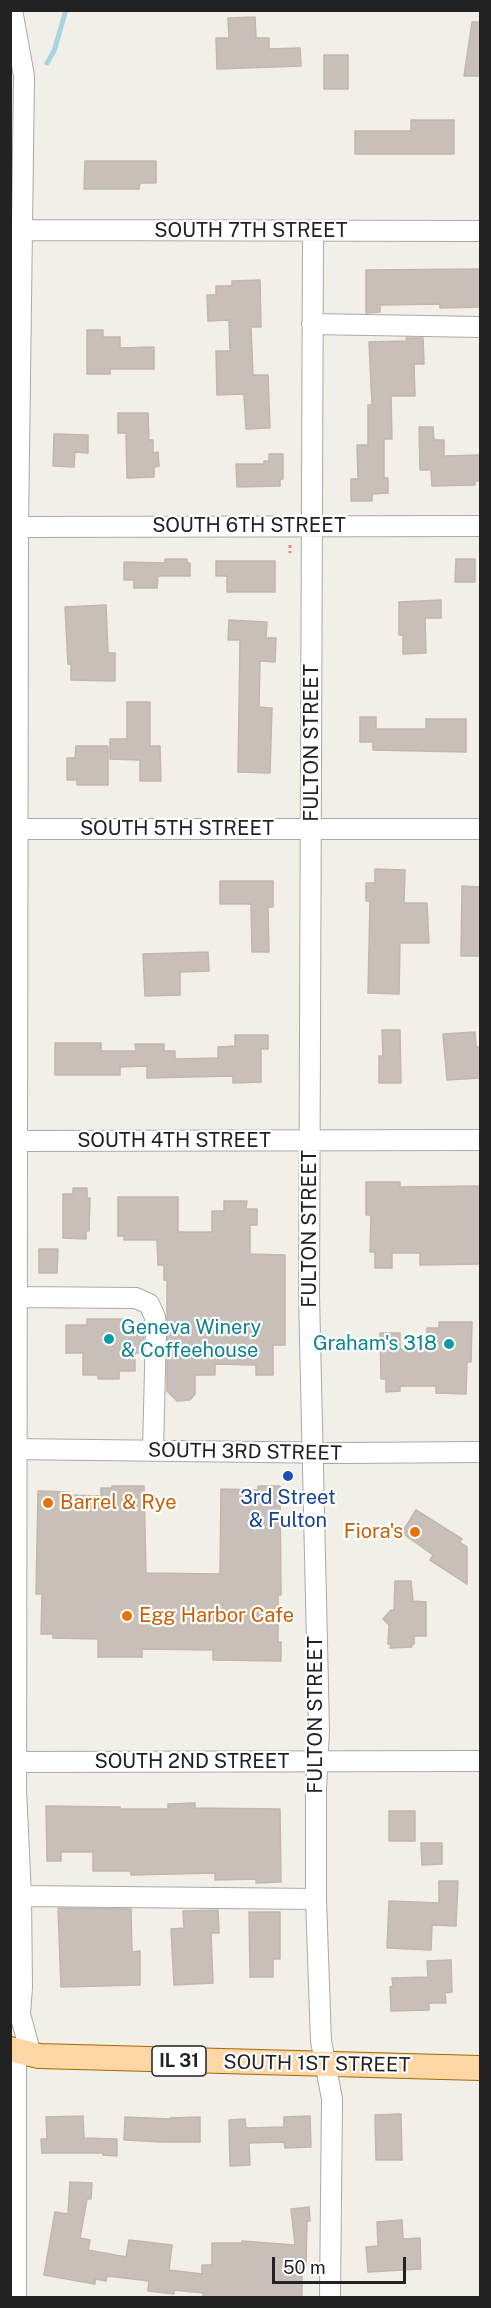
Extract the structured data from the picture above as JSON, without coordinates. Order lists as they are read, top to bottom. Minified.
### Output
{"streets":{"main road":["IL 31","SOUTH 1ST STREET"],"street":["SOUTH 7TH STREET","SOUTH 6TH STREET","FULTON STREET","SOUTH 5TH STREET","SOUTH 4TH STREET","SOUTH 3RD STREET","SOUTH 2ND STREET"]},"crossings":[["SOUTH 7TH STREET","FULTON STREET"],["SOUTH 6TH STREET","FULTON STREET"],["FULTON STREET","SOUTH 5TH STREET"],["FULTON STREET","SOUTH 4TH STREET"],["FULTON STREET","SOUTH 3RD STREET"],["FULTON STREET","SOUTH 2ND STREET"],["FULTON STREET","SOUTH 1ST STREET"]],"places":["Geneva Winery & Coffeehouse","Graham's 318","3rd Street & Fulton","Barrel & Rye","Fiora's","Egg Harbor Cafe"],"scale_bar":"50 m"}
